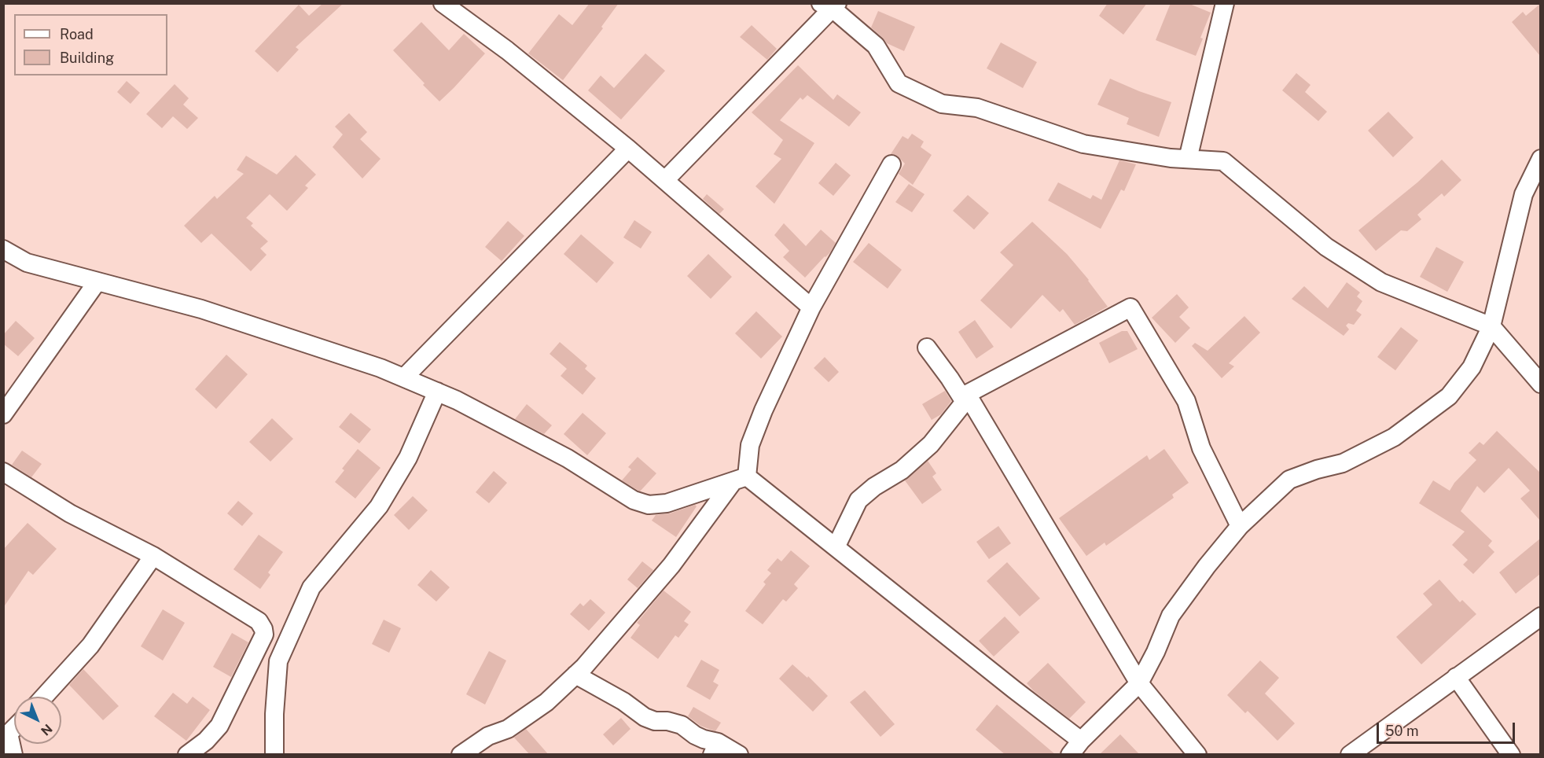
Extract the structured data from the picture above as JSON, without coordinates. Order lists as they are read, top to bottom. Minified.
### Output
{"legend":["Road","Building"],"scale_bar":"50 m","north":"bottom right"}
